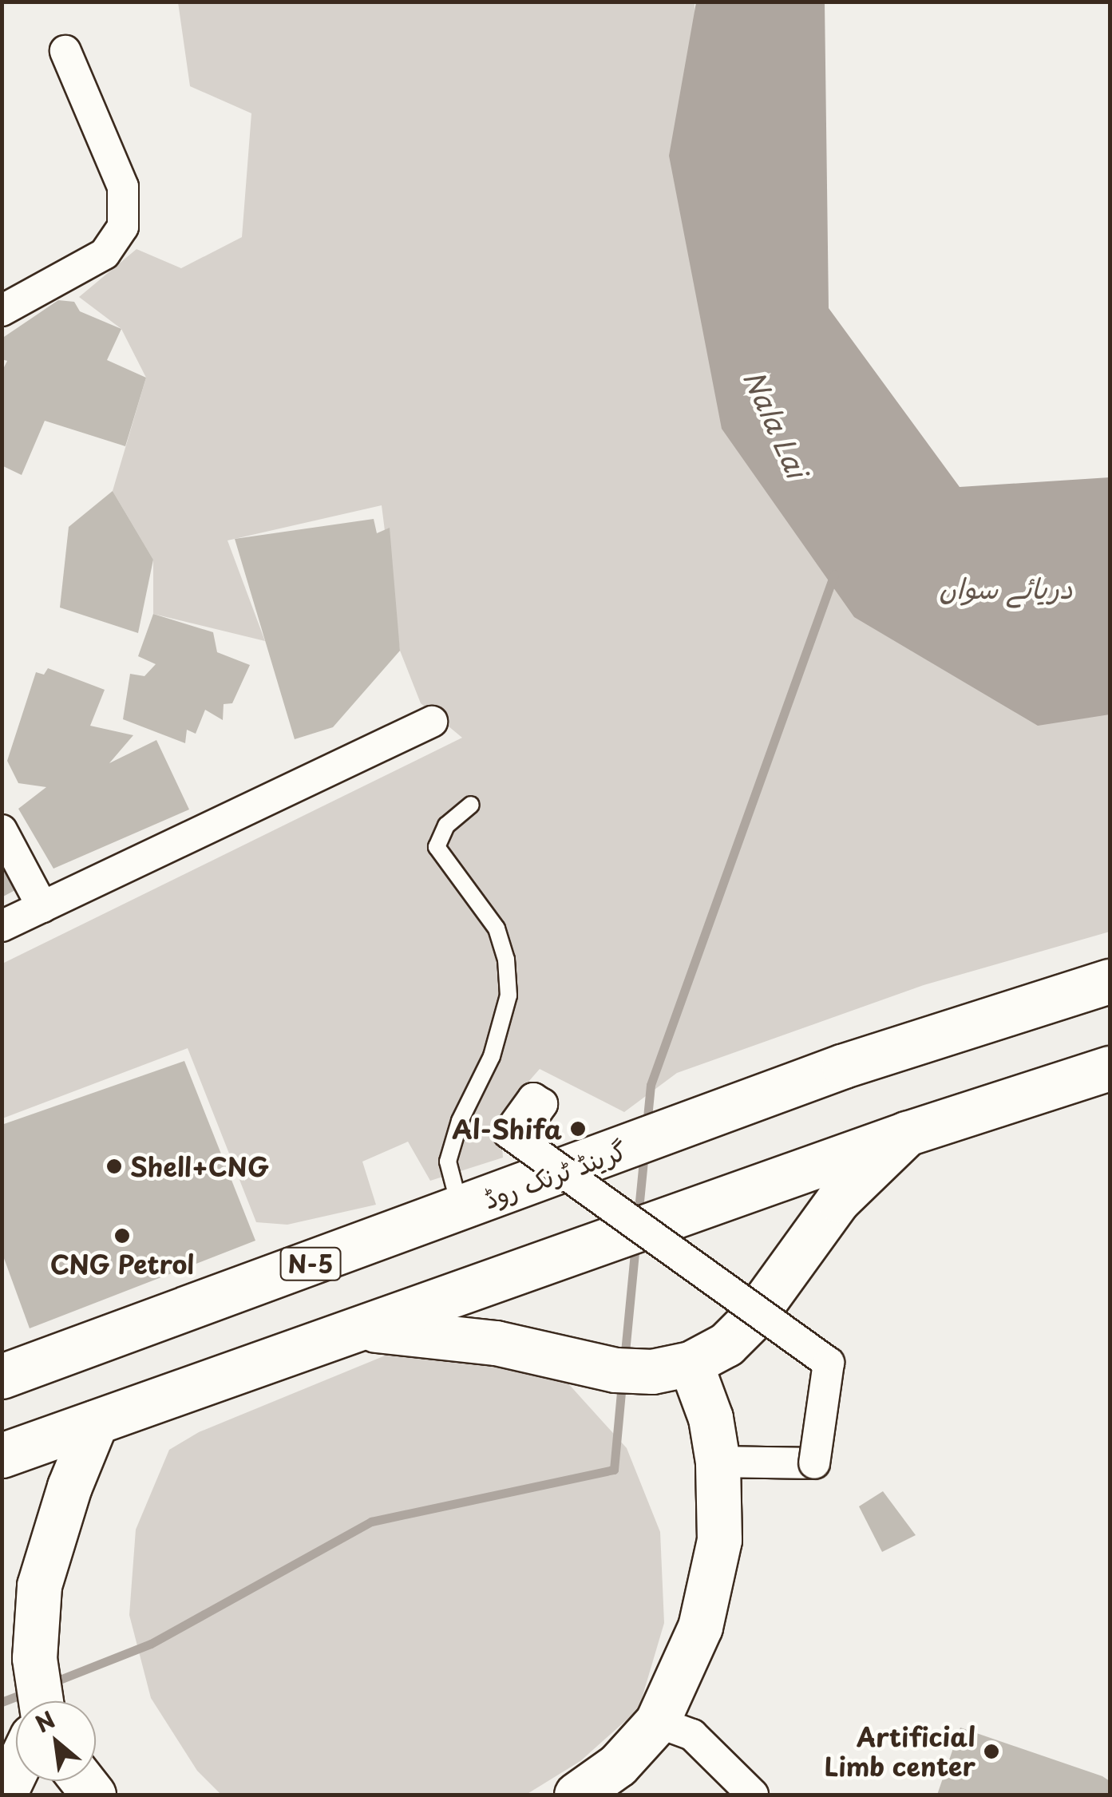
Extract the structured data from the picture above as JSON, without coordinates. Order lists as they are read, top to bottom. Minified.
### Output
{"streets":{"highway":["گرینڈ ٹرنک روڈ","N-5"]},"water":["Nala Lai","دریائے سواں"],"places":["Al-Shifa","Shell+CNG","CNG Petrol","Artificial Limb center"],"north":"top left"}
